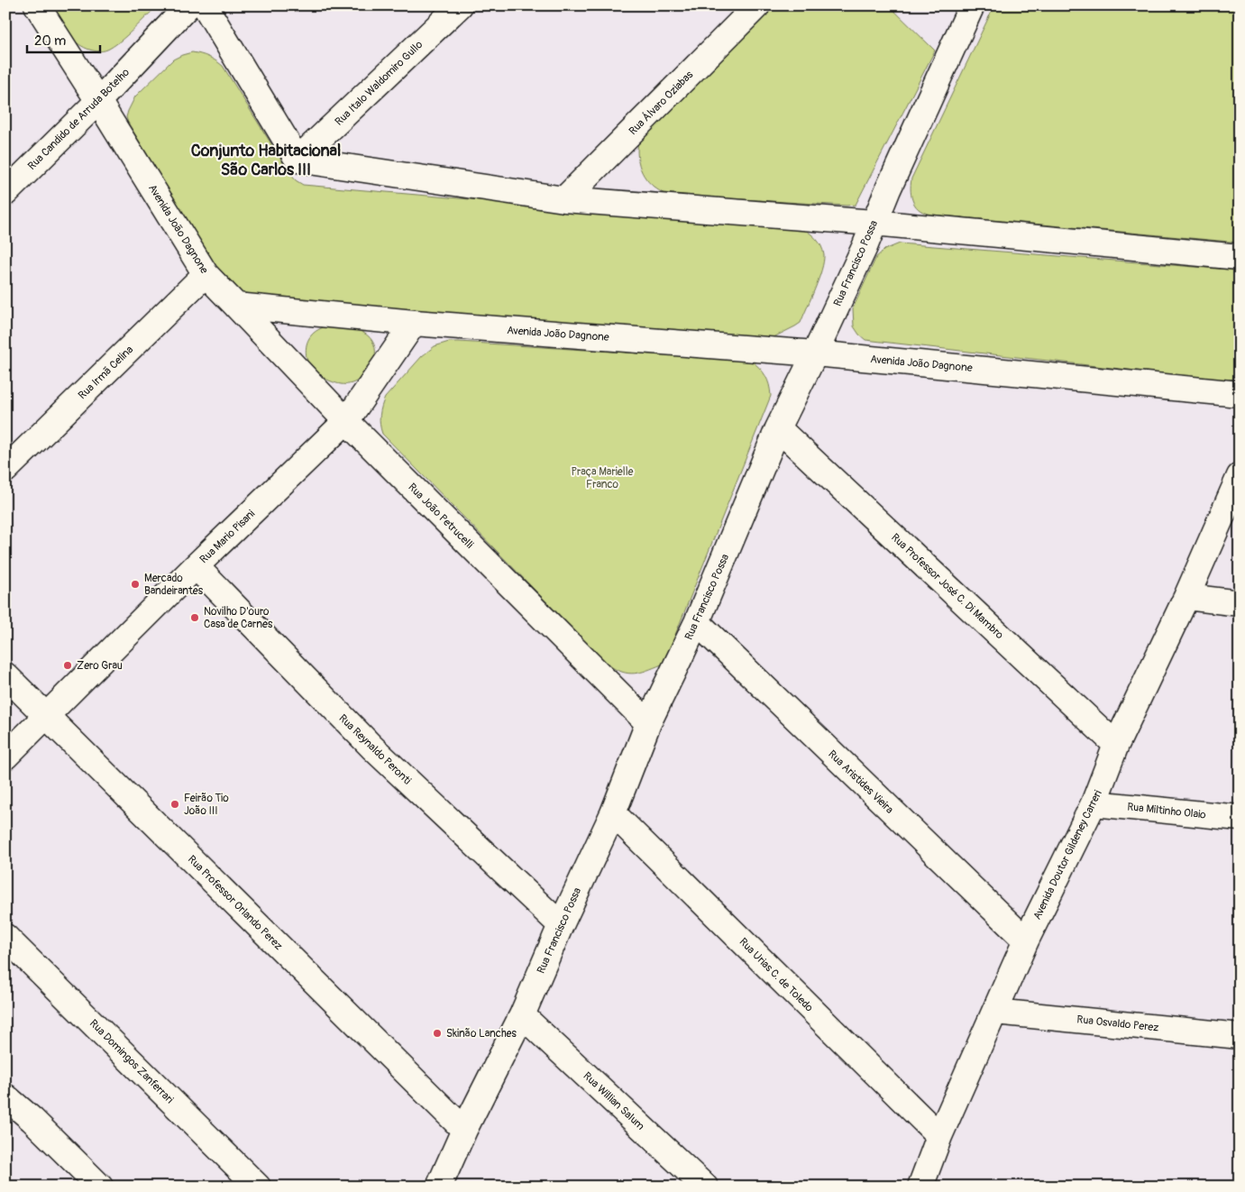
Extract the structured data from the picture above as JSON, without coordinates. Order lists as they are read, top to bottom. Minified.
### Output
{"streets":{"street":["Rua Italo Waldomiro Gullo","Rua Álvaro Oziabas","Rua Candido de Arruda Botelho","Avenida João Dagnone","Rua Francisco Possa","Rua Irmã Celina","Rua João Petrucelli","Rua Mario Pisani","Rua Professor José C. Di Mambro","Rua Reynaldo Peronti","Rua Aristides Vieira","Rua Miltinho Olaio","Avenida Doutor Gildeney Carreri","Rua Professor Orlando Perez","Rua Urias C. de Toledo","Rua Osvaldo Perez","Rua Domingos Zanferrari","Rua Willian Salum"]},"crossings":[["Rua Candido de Arruda Botelho","Avenida João Dagnone"],["Avenida João Dagnone","Rua Francisco Possa"],["Avenida João Dagnone","Rua Irmã Celina"],["Avenida João Dagnone","Rua João Petrucelli"],["Avenida João Dagnone","Rua Mario Pisani"],["Rua Francisco Possa","Rua João Petrucelli"],["Rua Francisco Possa","Rua Professor José C. Di Mambro"],["Rua Francisco Possa","Rua Reynaldo Peronti"],["Rua Francisco Possa","Rua Aristides Vieira"],["Rua Francisco Possa","Rua Professor Orlando Perez"],["Rua Francisco Possa","Rua Urias C. de Toledo"],["Rua Francisco Possa","Rua Willian Salum"],["Rua João Petrucelli","Rua Mario Pisani"],["Rua Mario Pisani","Rua Reynaldo Peronti"],["Rua Mario Pisani","Rua Professor Orlando Perez"],["Rua Professor José C. Di Mambro","Avenida Doutor Gildeney Carreri"],["Rua Aristides Vieira","Avenida Doutor Gildeney Carreri"],["Rua Miltinho Olaio","Avenida Doutor Gildeney Carreri"],["Avenida Doutor Gildeney Carreri","Rua Urias C. de Toledo"],["Avenida Doutor Gildeney Carreri","Rua Osvaldo Perez"]],"districts":["Conjunto Habitacional São Carlos III"],"parks":["Praça Marielle Franco"],"places":["Mercado Bandeirantes","Novilho D'ouro Casa de Carnes","Zero Grau","Feirão Tio João III","Skinão Lanches"],"scale_bar":"20 m"}
